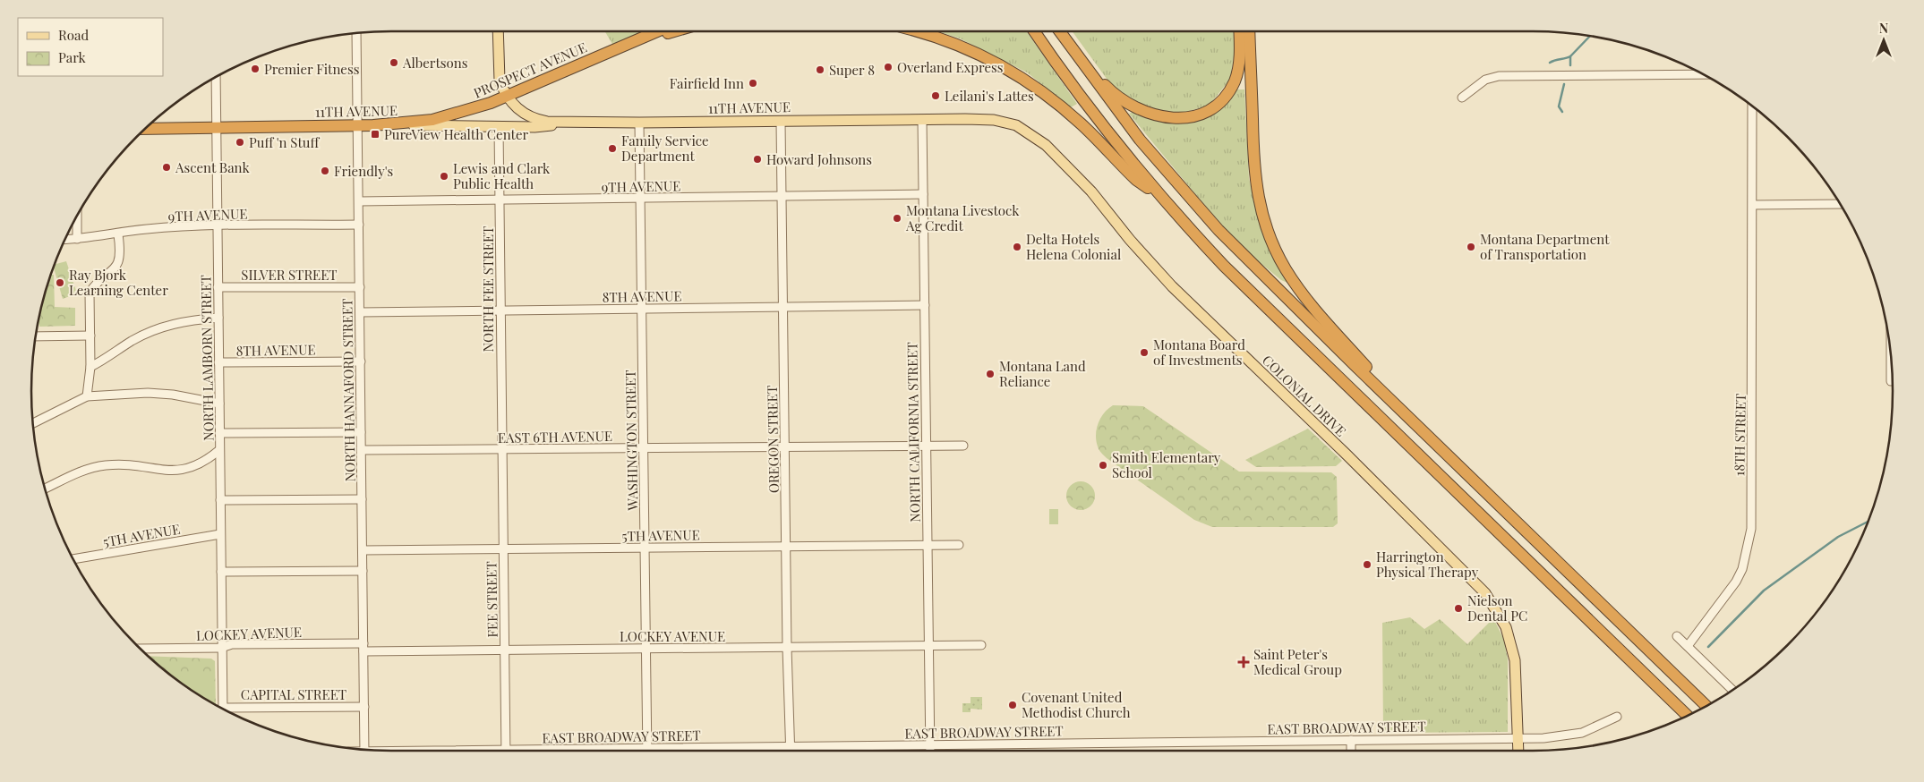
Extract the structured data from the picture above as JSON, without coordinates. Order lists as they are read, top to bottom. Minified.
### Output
{"streets":{"highway":["PROSPECT AVENUE","11TH AVENUE"],"main road":["COLONIAL DRIVE"],"street":["9TH AVENUE","SILVER STREET","NORTH FEE STREET","8TH AVENUE","NORTH LAMBORN STREET","NORTH HANNAFORD STREET","NORTH CALIFORNIA STREET","18TH STREET","EAST 6TH AVENUE","OREGON STREET","WASHINGTON STREET","5TH AVENUE","FEE STREET","LOCKEY AVENUE","CAPITAL STREET","EAST BROADWAY STREET"]},"crossings":[["PROSPECT AVENUE","11TH AVENUE"],["11TH AVENUE","NORTH FEE STREET"],["11TH AVENUE","NORTH LAMBORN STREET"],["11TH AVENUE","NORTH HANNAFORD STREET"],["11TH AVENUE","COLONIAL DRIVE"],["11TH AVENUE","NORTH CALIFORNIA STREET"],["11TH AVENUE","OREGON STREET"],["11TH AVENUE","WASHINGTON STREET"],["9TH AVENUE","NORTH FEE STREET"],["9TH AVENUE","NORTH LAMBORN STREET"],["9TH AVENUE","NORTH HANNAFORD STREET"],["9TH AVENUE","NORTH CALIFORNIA STREET"],["9TH AVENUE","OREGON STREET"],["9TH AVENUE","WASHINGTON STREET"],["SILVER STREET","NORTH LAMBORN STREET"],["SILVER STREET","NORTH HANNAFORD STREET"],["NORTH FEE STREET","8TH AVENUE"],["NORTH FEE STREET","EAST 6TH AVENUE"],["NORTH FEE STREET","FEE STREET"],["8TH AVENUE","NORTH LAMBORN STREET"],["8TH AVENUE","NORTH HANNAFORD STREET"],["8TH AVENUE","NORTH CALIFORNIA STREET"],["8TH AVENUE","OREGON STREET"],["8TH AVENUE","WASHINGTON STREET"],["NORTH LAMBORN STREET","5TH AVENUE"],["NORTH LAMBORN STREET","LOCKEY AVENUE"],["NORTH HANNAFORD STREET","EAST 6TH AVENUE"],["NORTH HANNAFORD STREET","5TH AVENUE"],["NORTH HANNAFORD STREET","LOCKEY AVENUE"],["NORTH HANNAFORD STREET","CAPITAL STREET"],["COLONIAL DRIVE","NORTH CALIFORNIA STREET"],["COLONIAL DRIVE","EAST BROADWAY STREET"],["NORTH CALIFORNIA STREET","EAST 6TH AVENUE"],["NORTH CALIFORNIA STREET","5TH AVENUE"],["NORTH CALIFORNIA STREET","LOCKEY AVENUE"],["NORTH CALIFORNIA STREET","EAST BROADWAY STREET"],["EAST 6TH AVENUE","OREGON STREET"],["EAST 6TH AVENUE","WASHINGTON STREET"],["EAST 6TH AVENUE","FEE STREET"],["OREGON STREET","5TH AVENUE"],["OREGON STREET","LOCKEY AVENUE"],["OREGON STREET","EAST BROADWAY STREET"],["WASHINGTON STREET","5TH AVENUE"],["WASHINGTON STREET","LOCKEY AVENUE"],["WASHINGTON STREET","EAST BROADWAY STREET"],["5TH AVENUE","FEE STREET"],["FEE STREET","LOCKEY AVENUE"]],"places":{"other":["Albertsons","Overland Express","Premier Fitness","Super 8","Fairfield Inn","Leilani's Lattes","Puff 'n Stuff","Family Service Department","Howard Johnsons","Ascent Bank","Friendly's","Lewis and Clark Public Health","Montana Livestock Ag Credit","Delta Hotels Helena Colonial","Montana Department of Transportation","Ray Bjork Learning Center","Montana Board of Investments","Montana Land Reliance","Smith Elementary School","Harrington Physical Therapy","Nielson Dental PC","Covenant United Methodist Church"],"transit":["PureView Health Center"],"health":["Saint Peter's Medical Group"]},"legend":["Road","Park"],"north":"top"}
